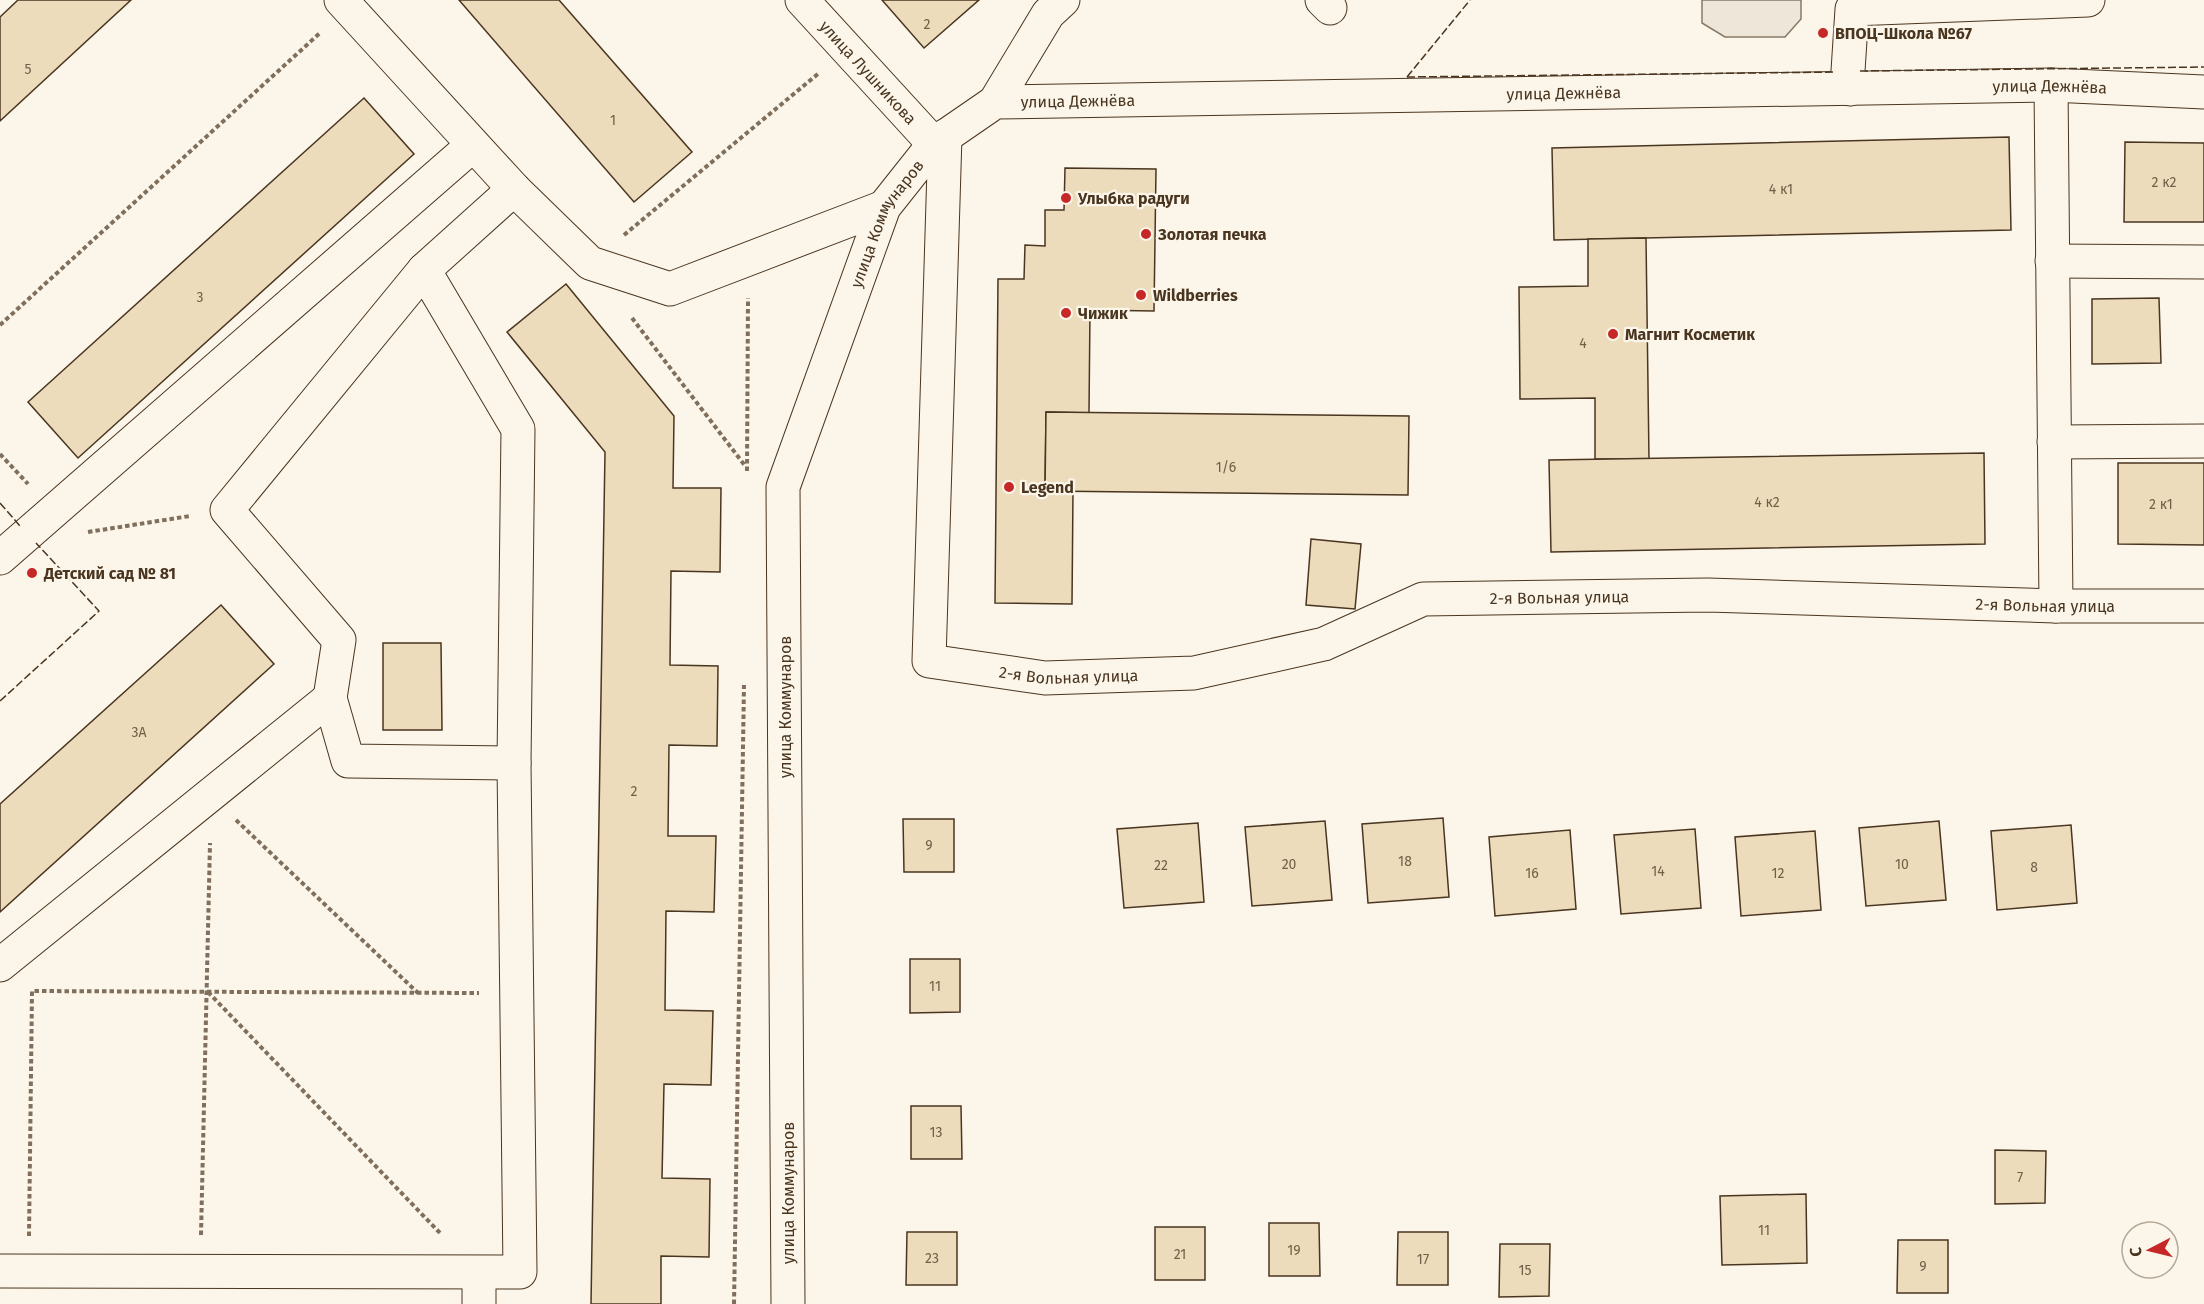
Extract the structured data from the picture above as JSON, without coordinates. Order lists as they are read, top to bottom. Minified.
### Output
{"streets":{"street":["улица Лушникова","улица Дежнёва","улица Коммунаров","2-я Вольная улица"]},"crossings":[["улица Лушникова","улица Дежнёва"],["улица Лушникова","улица Коммунаров"],["улица Лушникова","2-я Вольная улица"],["улица Дежнёва","улица Коммунаров"],["улица Дежнёва","2-я Вольная улица"],["улица Коммунаров","2-я Вольная улица"]],"places":["ВПОЦ-Школа №67","Улыбка радуги","Золотая печка","Wildberries","Чижик","Магнит Косметик","Legend","Детский сад № 81"],"house_numbers":["2","5","1","2 к2","4 к1","3","4","1/6","4 к2","2 к1","3А","2","9","18","20","10","22","8","14","16","12","11","13","7","11","19","21","23","17","9","15"],"north":"left"}
